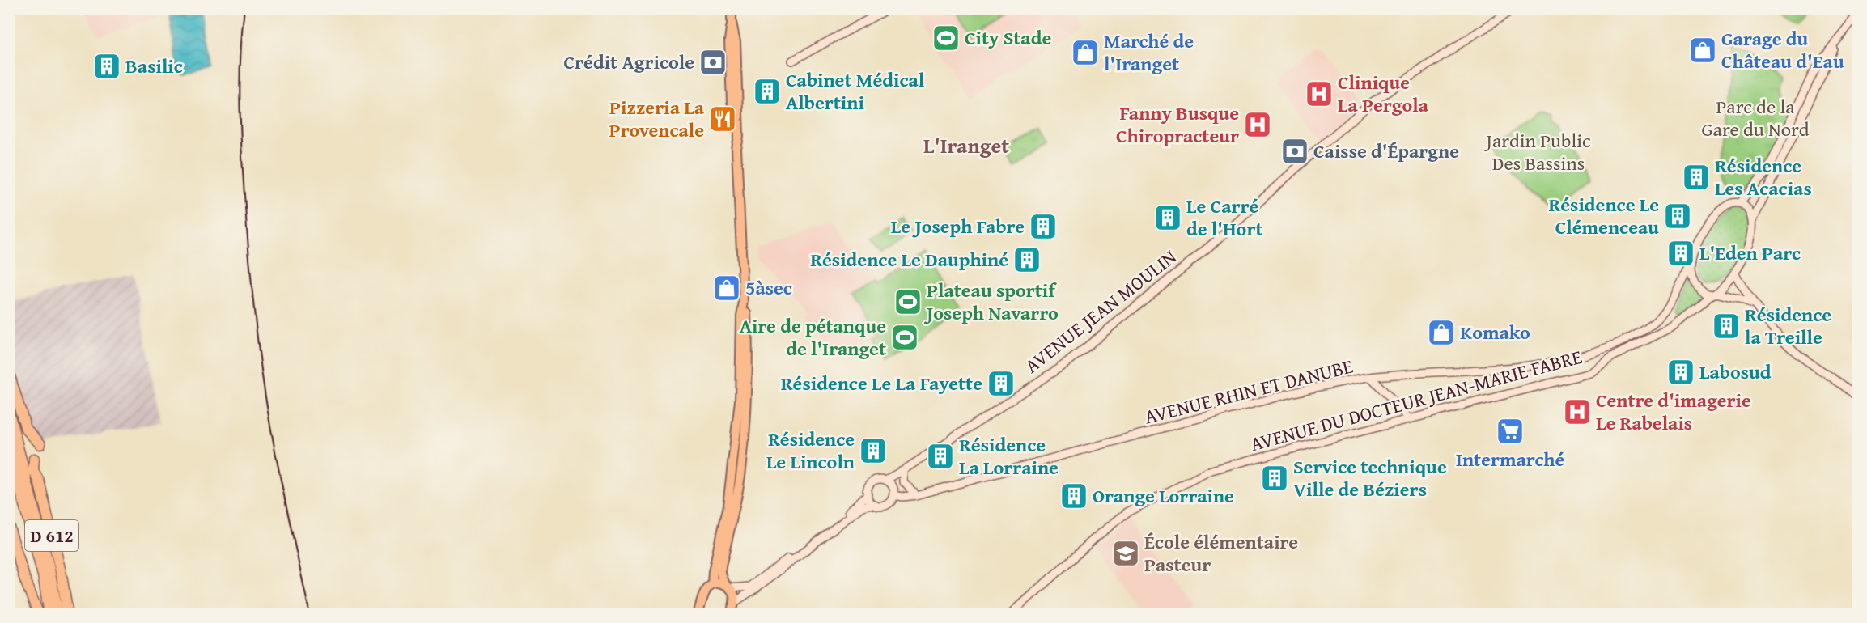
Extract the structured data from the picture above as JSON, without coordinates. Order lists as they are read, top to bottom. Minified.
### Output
{"streets":{"highway":["D 612"],"main road":["AVENUE JEAN MOULIN","AVENUE RHIN ET DANUBE","AVENUE DU DOCTEUR JEAN-MARIE FABRE"]},"crossings":[["AVENUE JEAN MOULIN","AVENUE RHIN ET DANUBE"]],"districts":["L'Iranget"],"parks":["Parc de la Gare du Nord","Jardin Public Des Bassins"],"places":{"sports":["City Stade","Plateau sportif Joseph Navarro","Aire de pétanque de l'Iranget"],"shop":["Garage du Château d'Eau","Marché de l'Iranget","5àsec","Komako"],"bank":["Crédit Agricole","Caisse d'Épargne"],"building":["Basilic","Cabinet Médical Albertini","Résidence Les Acacias","Résidence Le Clémenceau","Le Carré de l'Hort","Le Joseph Fabre","L'Eden Parc","Résidence Le Dauphiné","Résidence la Treille","Labosud","Résidence Le La Fayette","Résidence Le Lincoln","Résidence La Lorraine","Service technique Ville de Béziers","Orange Lorraine"],"hospital":["Clinique La Pergola","Fanny Busque Chiropracteur","Centre d'imagerie Le Rabelais"],"restaurant":["Pizzeria La Provencale"],"supermarket":["Intermarché"],"school or university":["École élémentaire Pasteur"]}}
